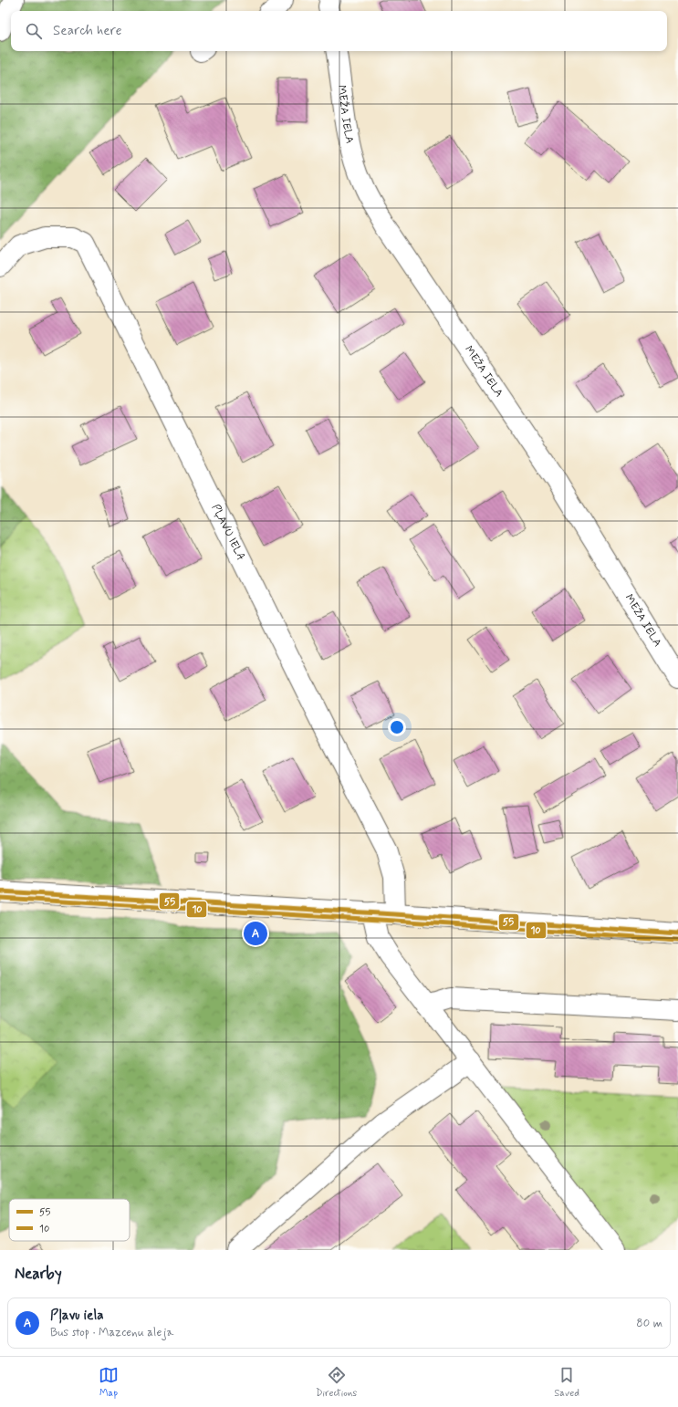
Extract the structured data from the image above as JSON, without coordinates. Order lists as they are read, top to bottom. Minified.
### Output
{"streets":{"street":["MEŽA IELA","PĻAVU IELA"]},"lines":["transit line 55","transit line 10"],"legend":["55","10"],"page":{"search":"Search here","pins":"A","heading":"Nearby","list":[{"mark":"A","name":"Pļavu iela","note":"Bus stop · Mazcenu aleja","value":"80 m"}],"nav":["Map","Directions","Saved"]}}
